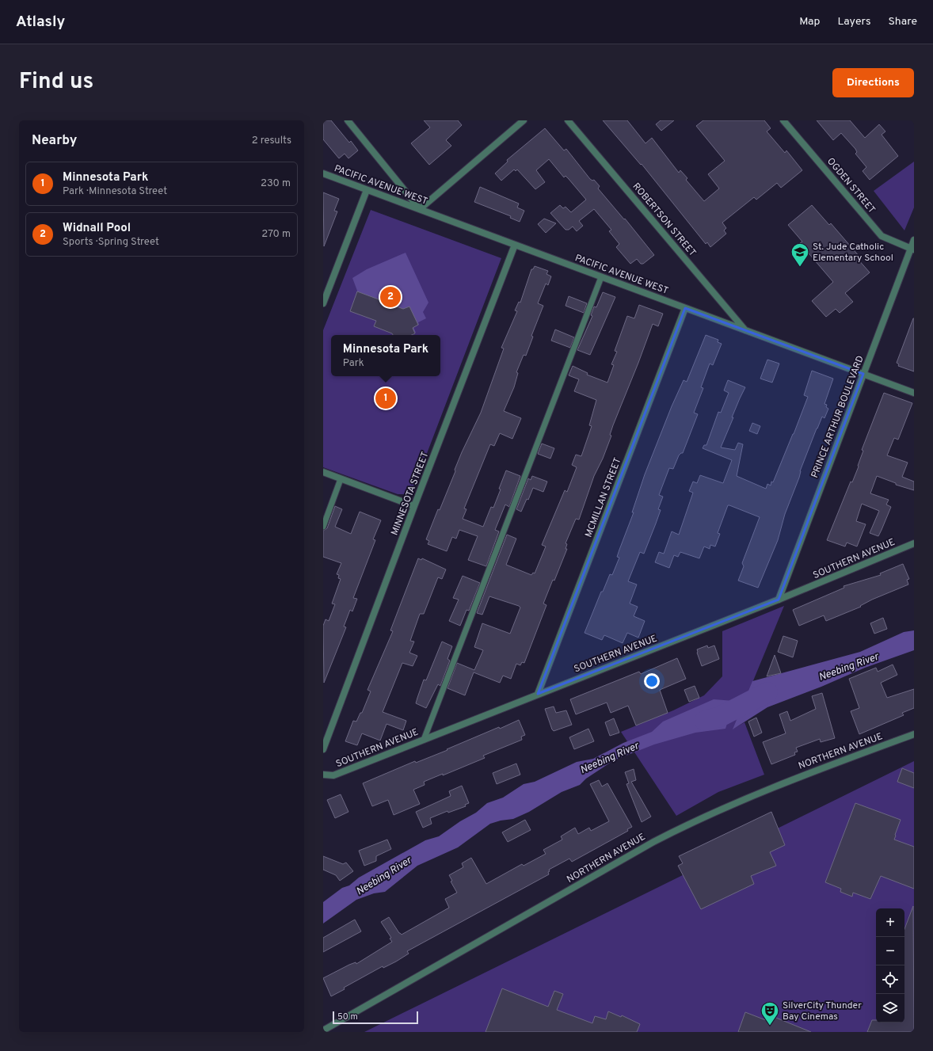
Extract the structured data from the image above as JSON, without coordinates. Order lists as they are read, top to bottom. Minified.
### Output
{"streets":{"street":["PACIFIC AVENUE WEST","OGDEN STREET","ROBERTSON STREET","PRINCE ARTHUR BOULEVARD","MINNESOTA STREET","MCMILLAN STREET","SOUTHERN AVENUE","NORTHERN AVENUE"]},"crossings":[["PACIFIC AVENUE WEST","ROBERTSON STREET"],["PACIFIC AVENUE WEST","PRINCE ARTHUR BOULEVARD"],["PACIFIC AVENUE WEST","MINNESOTA STREET"],["PACIFIC AVENUE WEST","MCMILLAN STREET"],["OGDEN STREET","PRINCE ARTHUR BOULEVARD"],["PRINCE ARTHUR BOULEVARD","SOUTHERN AVENUE"],["MCMILLAN STREET","SOUTHERN AVENUE"]],"water":["Neebing River"],"places":{"school or university":["St. Jude Catholic Elementary School"],"theatre":["SilverCity Thunder Bay Cinemas"]},"scale_bar":"50 m","page":{"header":"Atlasly","nav":["Map","Layers","Share"],"title":"Find us","buttons":"Directions","heading":["Nearby","2 results"],"list":[{"mark":"1","name":"Minnesota Park","note":"Park · Minnesota Street","value":"230 m"},{"mark":"2","name":"Widnall Pool","note":"Sports · Spring Street","value":"270 m"}],"pins":["2","1"],"popup":["Minnesota Park","Park"],"map_buttons":["+","−"],"scale":"50 m"}}
